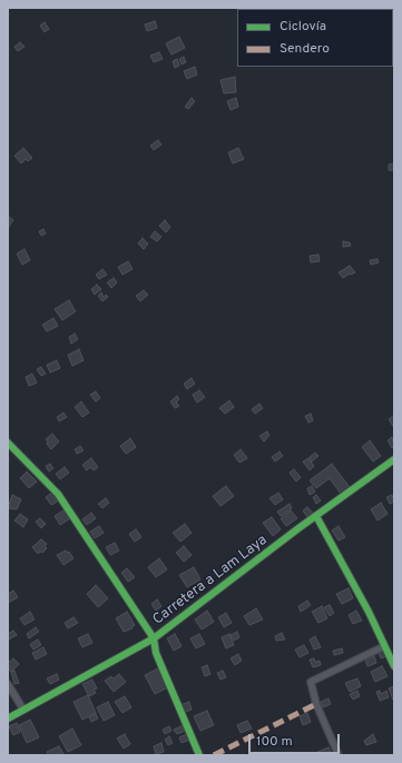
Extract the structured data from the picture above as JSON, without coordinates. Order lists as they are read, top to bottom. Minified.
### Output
{"streets":{"street":["Carretera a Lam Laya"]},"legend":["Ciclovía","Sendero"],"scale_bar":"100 m"}
